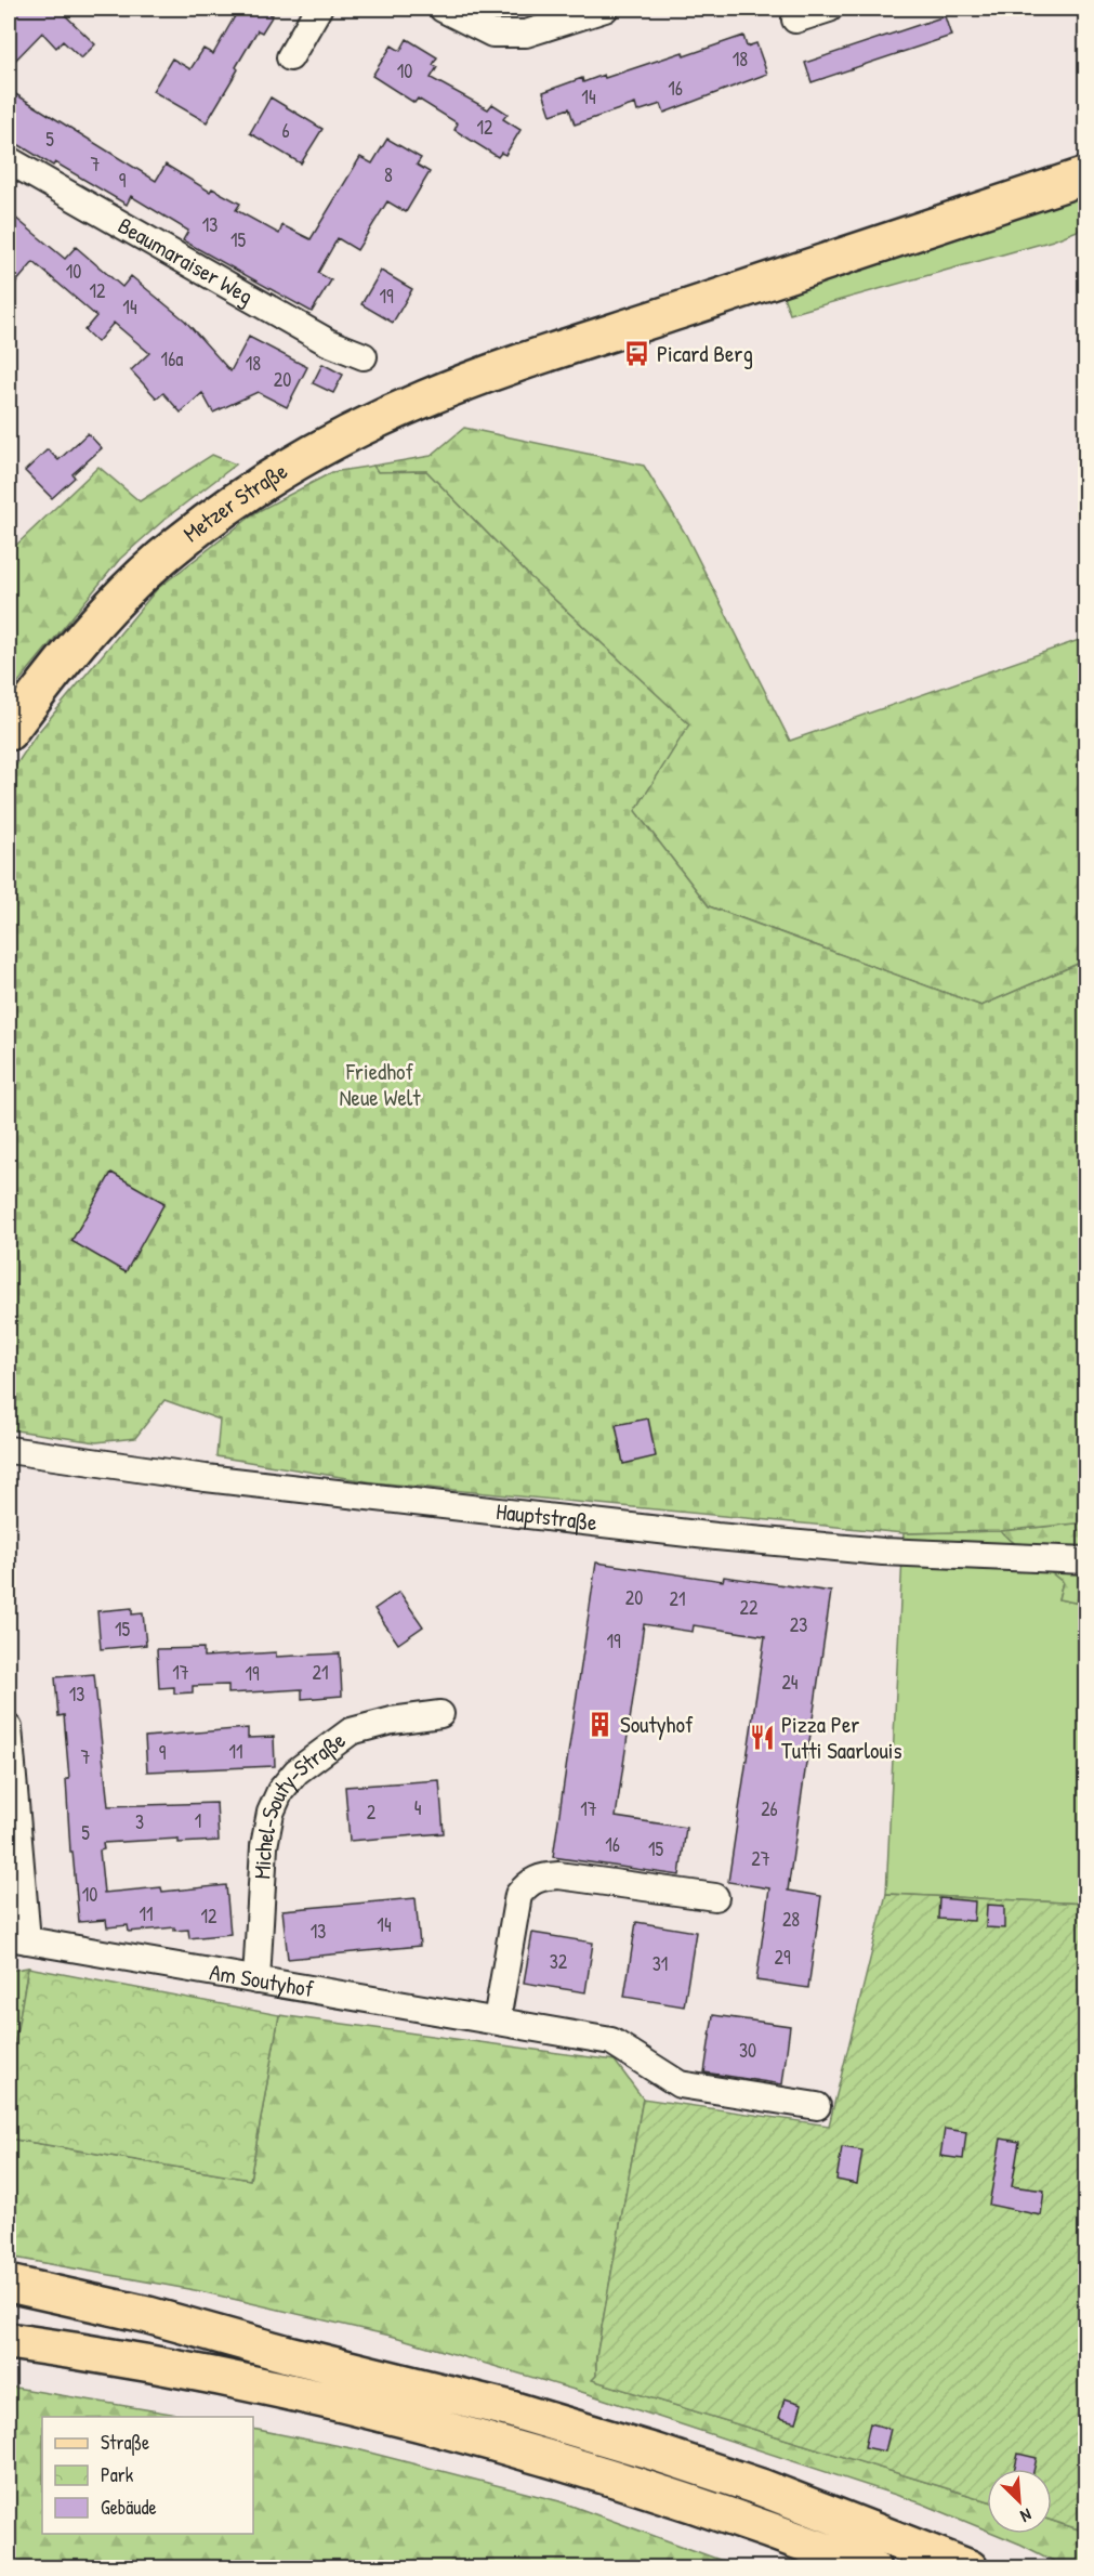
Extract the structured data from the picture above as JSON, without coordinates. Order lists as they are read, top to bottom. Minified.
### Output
{"streets":{"main road":["Metzer Straße"],"street":["Beaumaraiser Weg","Hauptstraße","Michel-Souty-Straße","Am Soutyhof"]},"crossings":[["Michel-Souty-Straße","Am Soutyhof"]],"parks":["Friedhof Neue Welt"],"places":{"bus stop":["Picard Berg"],"building":["Soutyhof"],"restaurant":["Pizza Per Tutti Saarlouis"]},"house_numbers":["18","10","16","14","12","6","5","7","8","9","13","15","10","12","19","14","16a","18","20","20","21","22","23","15","19","17","21","19","24","13","11","9","7","4","17","26","2","1","3","5","16","15","27","10","11","12","28","14","13","29","32","31","30"],"legend":["Straße","Park","Gebäude"],"north":"bottom right"}
